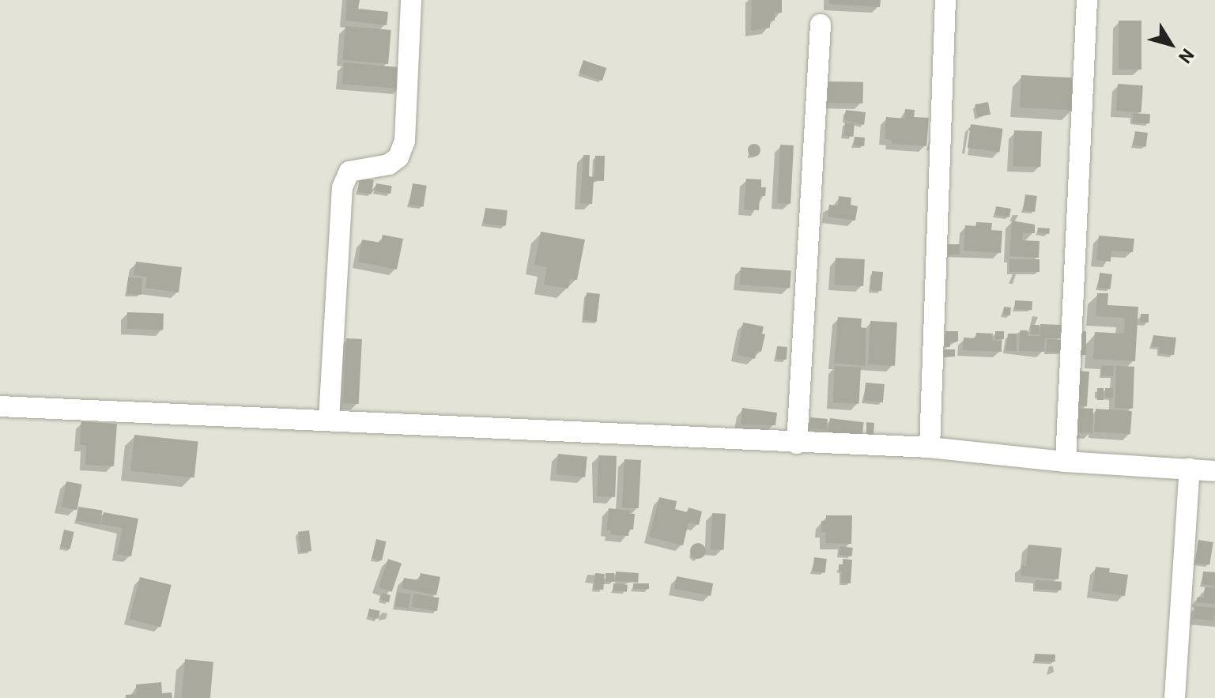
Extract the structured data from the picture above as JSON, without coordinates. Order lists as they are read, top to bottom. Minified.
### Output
{"north":"bottom right"}
